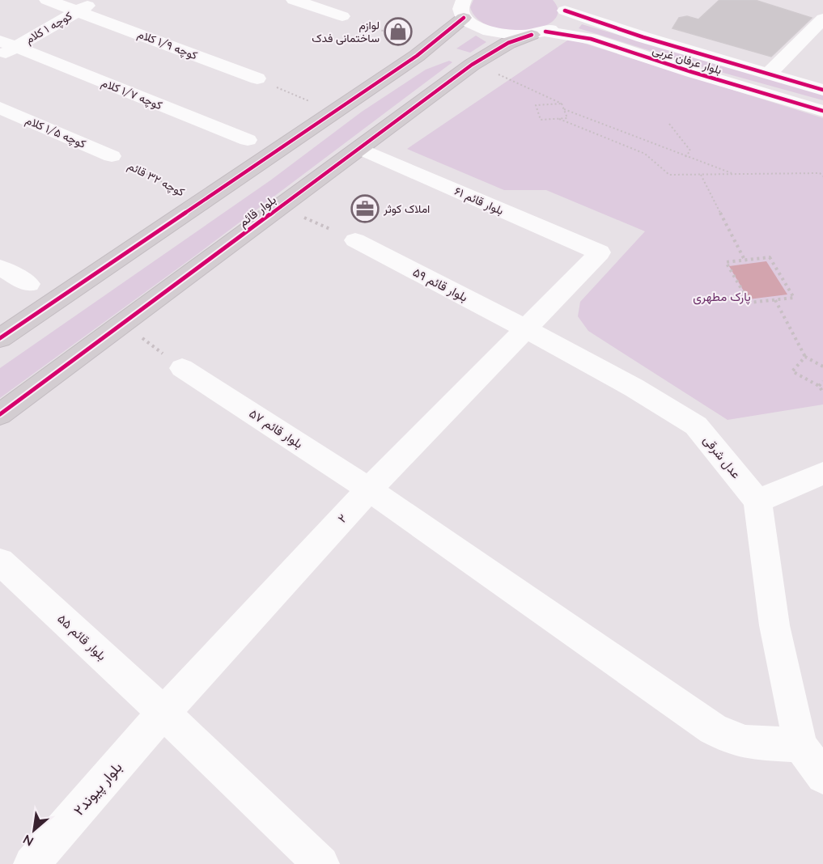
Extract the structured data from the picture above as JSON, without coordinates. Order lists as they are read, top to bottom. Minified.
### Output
{"streets":{"main road":["بلوار قائم"],"street":["کوچه ۱ کلام","کوچه ۱/۹ کلام","بلوار عرفان غربی","کوچه ۱/۷ کلام","کوچه ۱/۵ کلام","بلوار قائم ۶۱","بلوار قائم ۵۹","بلوار قائم ۵۷","عدل شرقی","۲","بلوار قائم ۵۵","بلوار پیوند۲"],"path":["کوچه ۳۲ قائم"]},"crossings":[["کوچه ۱ کلام","کوچه ۱/۹ کلام"],["کوچه ۱ کلام","کوچه ۱/۷ کلام"],["بلوار عرفان غربی","بلوار قائم"],["کوچه ۱/۵ کلام","کوچه ۳۲ قائم"],["بلوار قائم ۶۱","بلوار قائم"],["بلوار قائم ۶۱","بلوار قائم ۵۹"],["بلوار قائم ۶۱","عدل شرقی"],["بلوار قائم ۶۱","۲"],["بلوار قائم ۵۹","عدل شرقی"],["بلوار قائم ۵۹","۲"],["بلوار قائم ۵۷","۲"],["عدل شرقی","۲"],["۲","بلوار قائم ۵۵"],["۲","بلوار پیوند۲"],["بلوار قائم ۵۵","بلوار پیوند۲"]],"parks":["پارک مطهری"],"places":{"shop":["لوازم ساختمانی فدک"],"office":["املاک کوثر"]},"north":"bottom left"}
